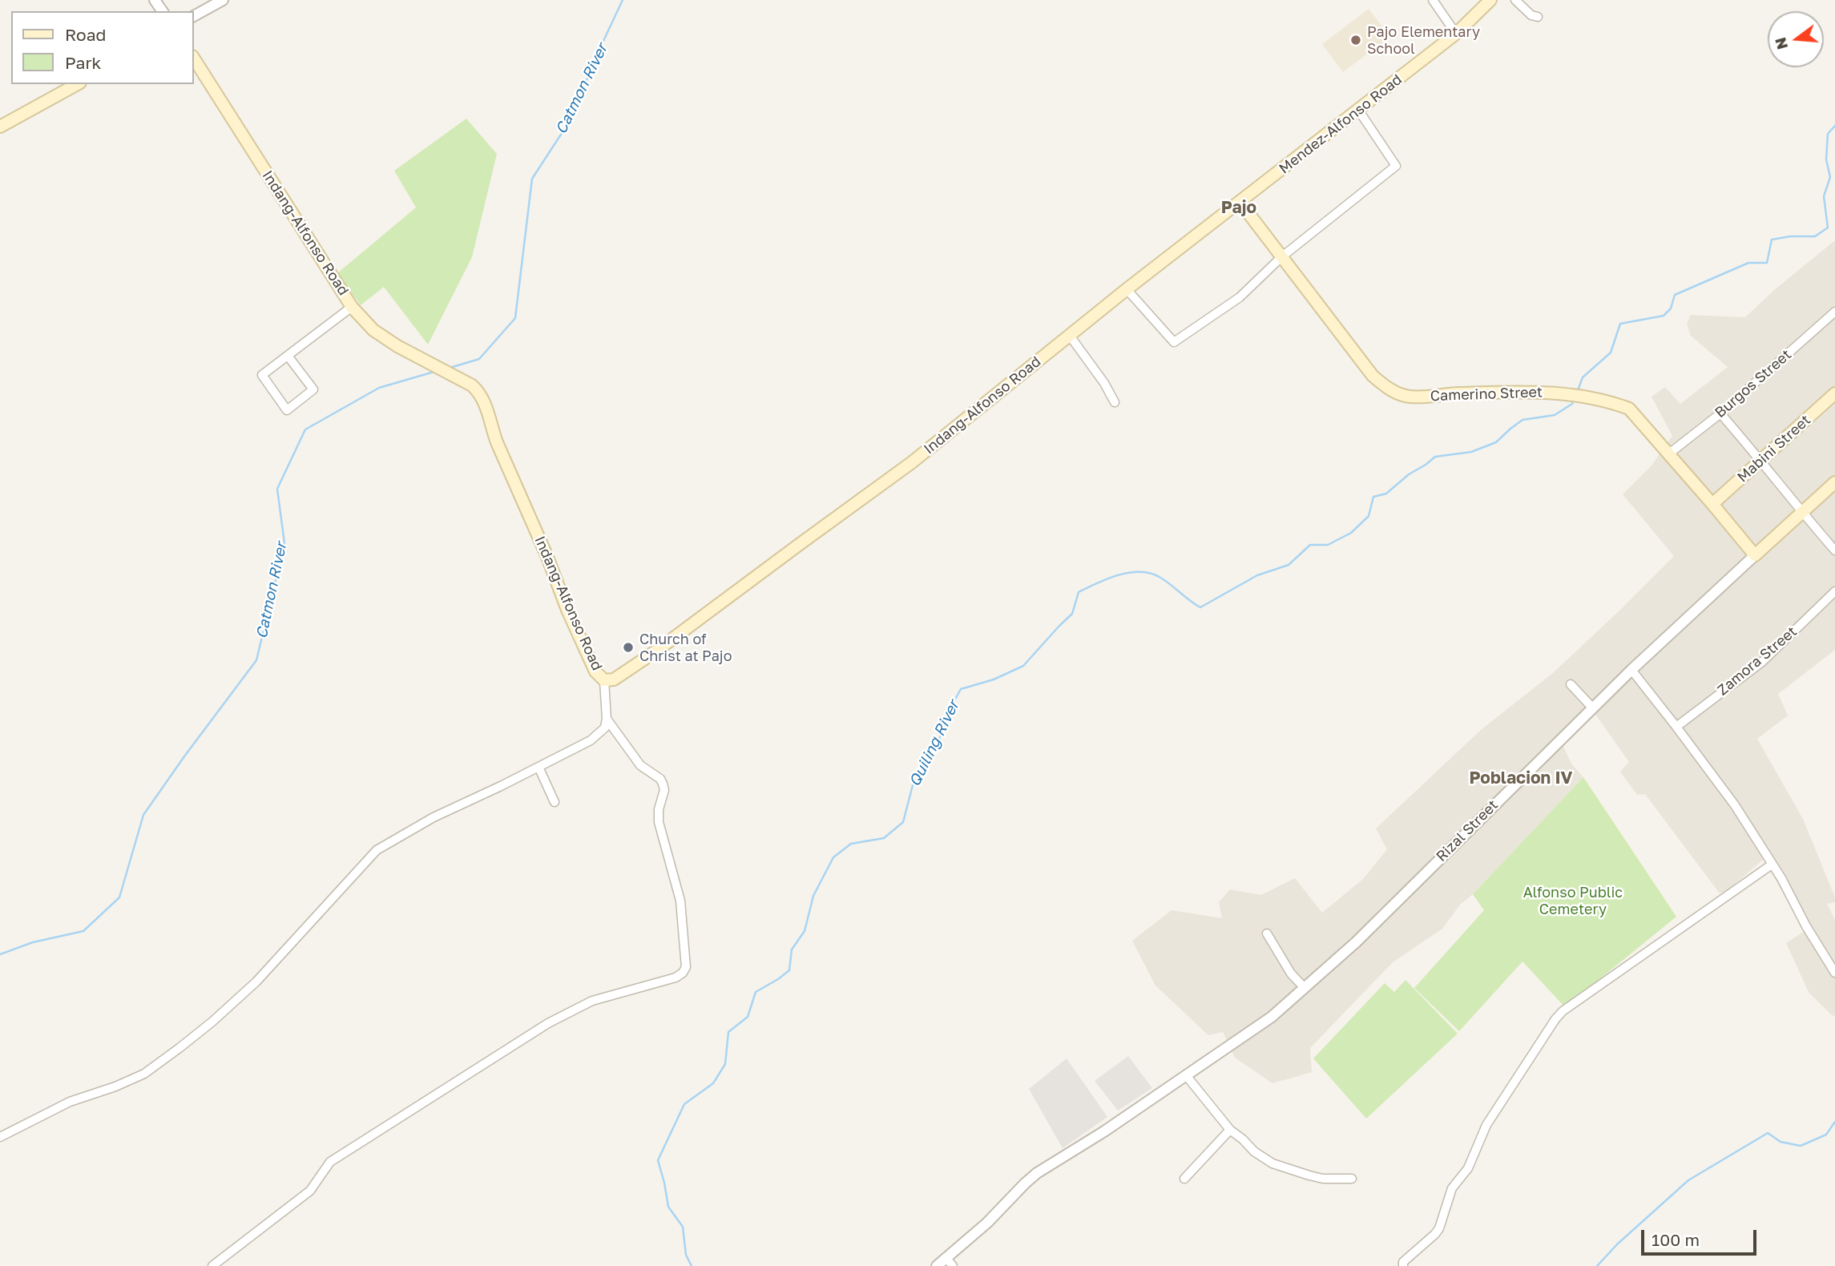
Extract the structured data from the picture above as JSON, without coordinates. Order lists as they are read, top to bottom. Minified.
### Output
{"streets":{"main road":["Mendez-Alfonso Road","Indang-Alfonso Road","Camerino Street","Mabini Street","Rizal Street"],"street":["Burgos Street","Zamora Street"]},"crossings":[["Mendez-Alfonso Road","Indang-Alfonso Road"],["Mendez-Alfonso Road","Camerino Street"],["Indang-Alfonso Road","Camerino Street"],["Burgos Street","Camerino Street"],["Camerino Street","Mabini Street"],["Camerino Street","Rizal Street"]],"districts":["Pajo","Poblacion IV"],"water":["Catmon River","Quiling River"],"parks":["Alfonso Public Cemetery"],"places":["Pajo Elementary School","Church of Christ at Pajo"],"legend":["Road","Park"],"scale_bar":"100 m","north":"left"}
